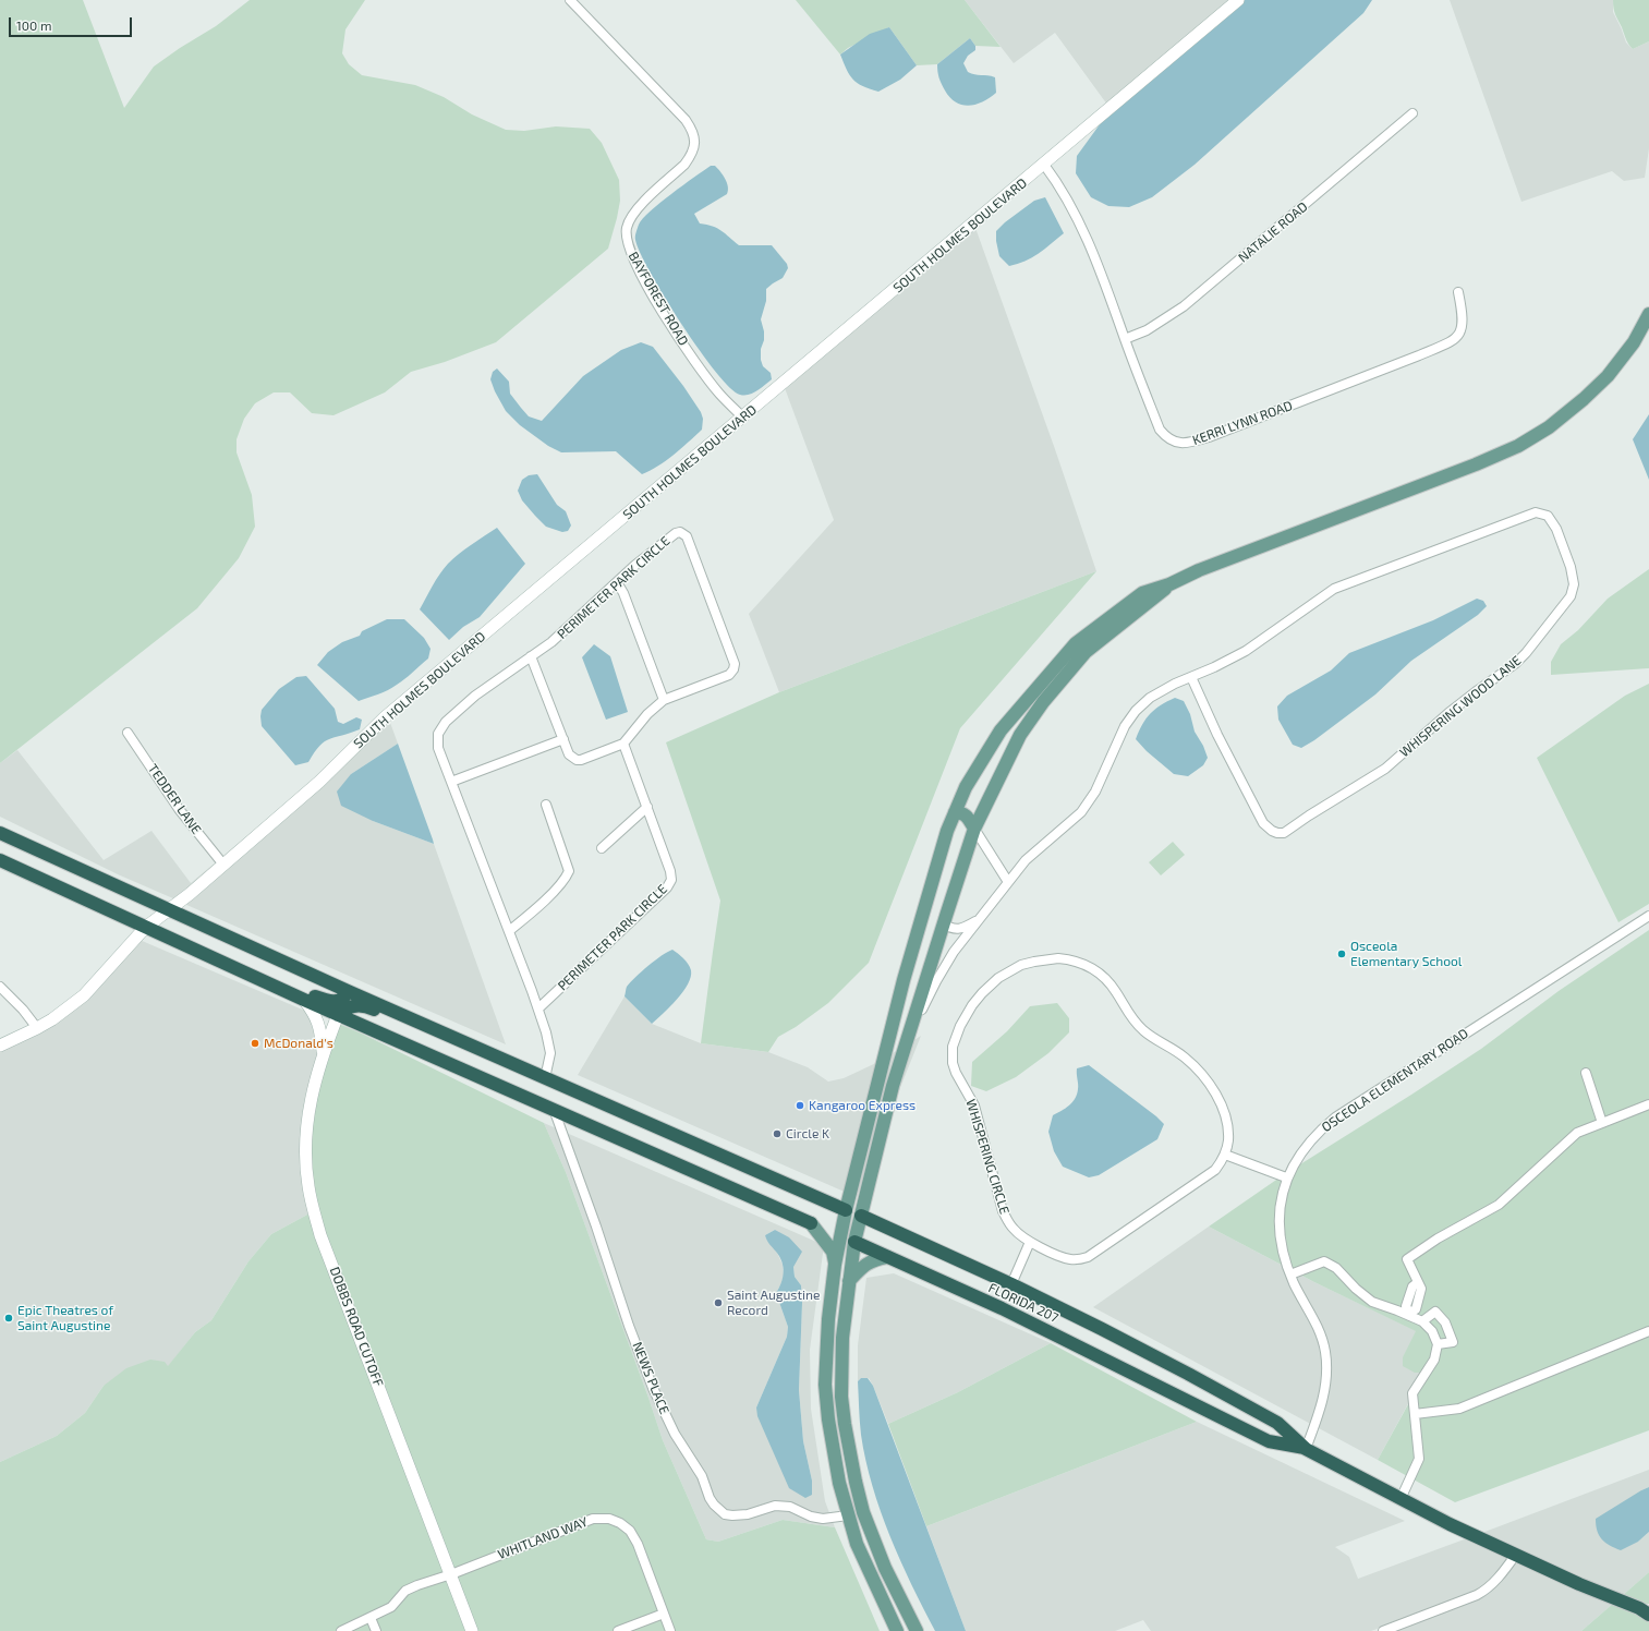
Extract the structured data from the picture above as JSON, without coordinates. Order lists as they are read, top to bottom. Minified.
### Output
{"streets":{"highway":["FLORIDA 207"],"main road":["SOUTH HOLMES BOULEVARD","DOBBS ROAD CUTOFF"],"street":["NATALIE ROAD","BAYFOREST ROAD","KERRI LYNN ROAD","PERIMETER PARK CIRCLE","WHISPERING WOOD LANE","TEDDER LANE","OSCEOLA ELEMENTARY ROAD","WHISPERING CIRCLE","NEWS PLACE","WHITLAND WAY"]},"crossings":[["NATALIE ROAD","KERRI LYNN ROAD"],["SOUTH HOLMES BOULEVARD","BAYFOREST ROAD"],["SOUTH HOLMES BOULEVARD","KERRI LYNN ROAD"],["SOUTH HOLMES BOULEVARD","TEDDER LANE"],["OSCEOLA ELEMENTARY ROAD","FLORIDA 207"],["DOBBS ROAD CUTOFF","WHITLAND WAY"]],"places":["Osceola Elementary School","McDonald's","Kangaroo Express","Circle K","Saint Augustine Record","Epic Theatres of Saint Augustine"],"scale_bar":"100 m"}
